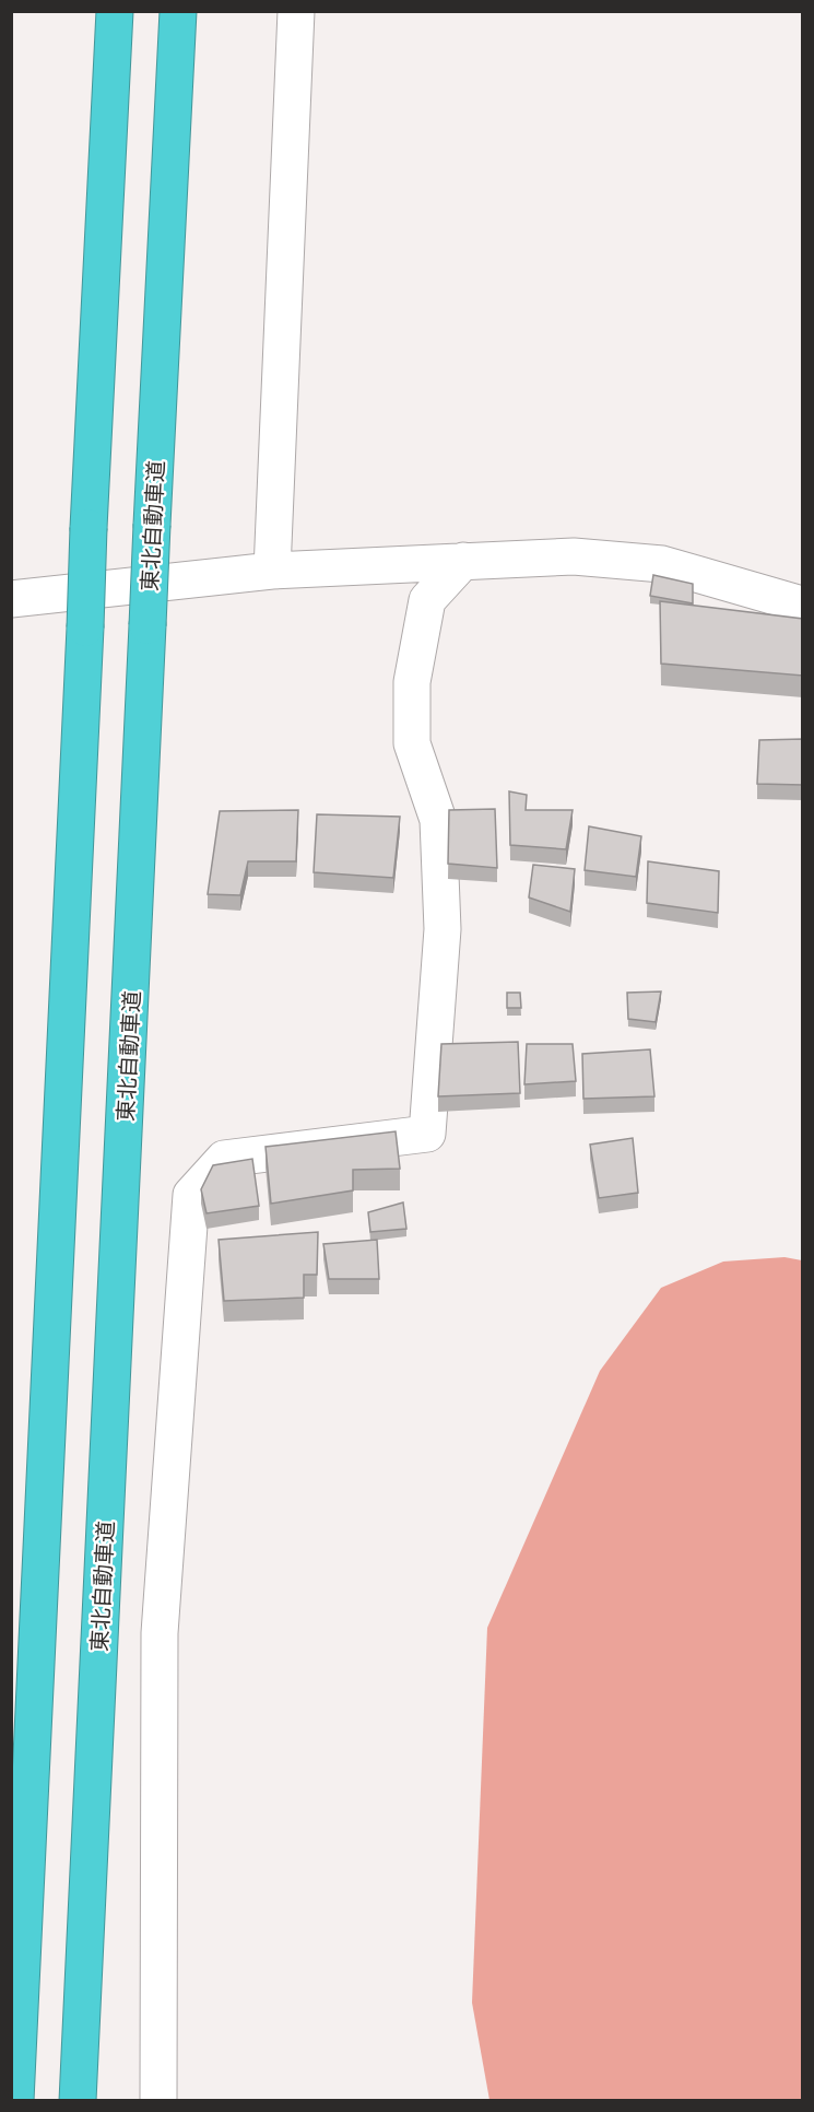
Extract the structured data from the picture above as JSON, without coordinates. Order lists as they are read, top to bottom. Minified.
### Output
{"streets":{"highway":["東北自動車道"]}}
